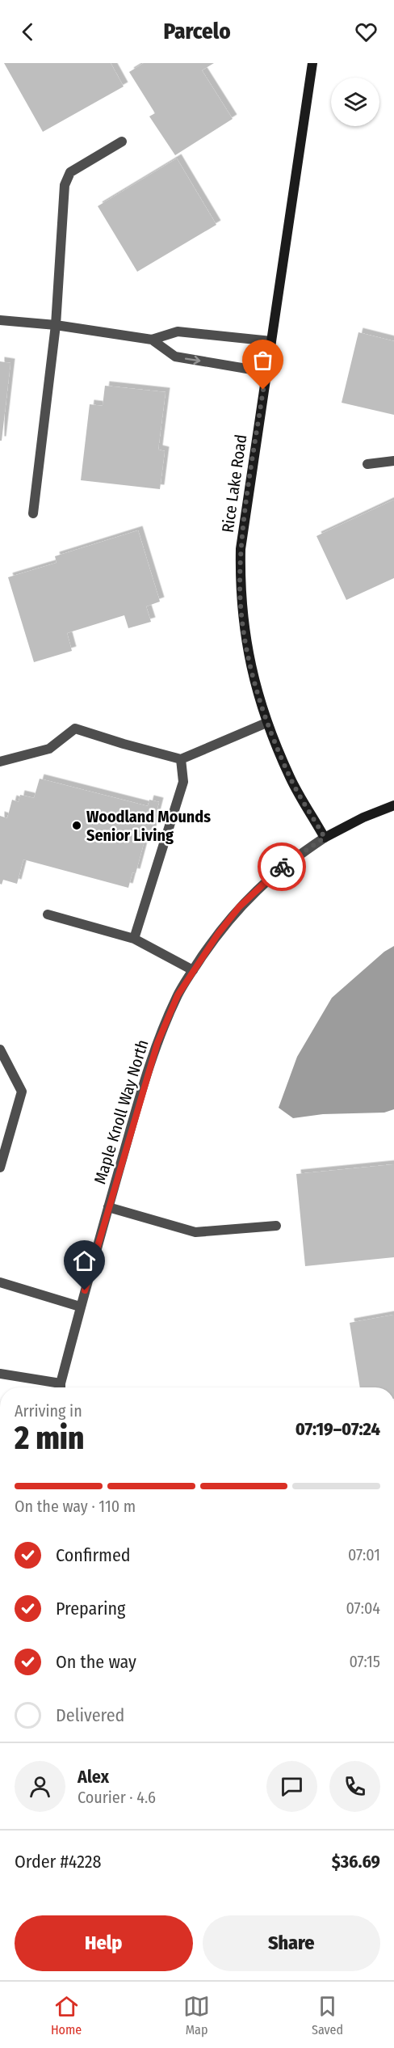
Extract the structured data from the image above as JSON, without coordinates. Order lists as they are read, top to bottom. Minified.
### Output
{"streets":{"street":["Rice Lake Road","Maple Knoll Way North"]},"crossings":[["Rice Lake Road","Maple Knoll Way North"]],"places":["Woodland Mounds Senior Living"],"page":{"header":"Parcelo","heading":["2 min","Arriving in","07:19–07:24"],"panel":["Alex","Courier · 4.6","Order #4228","$36.69"],"bar":"On the way · 110 m","list":[["Confirmed","07:01"],["Preparing","07:04"],["On the way","07:15"],"Delivered"],"buttons":["Help","Share"],"tabs":["Home","Map","Saved"]}}
